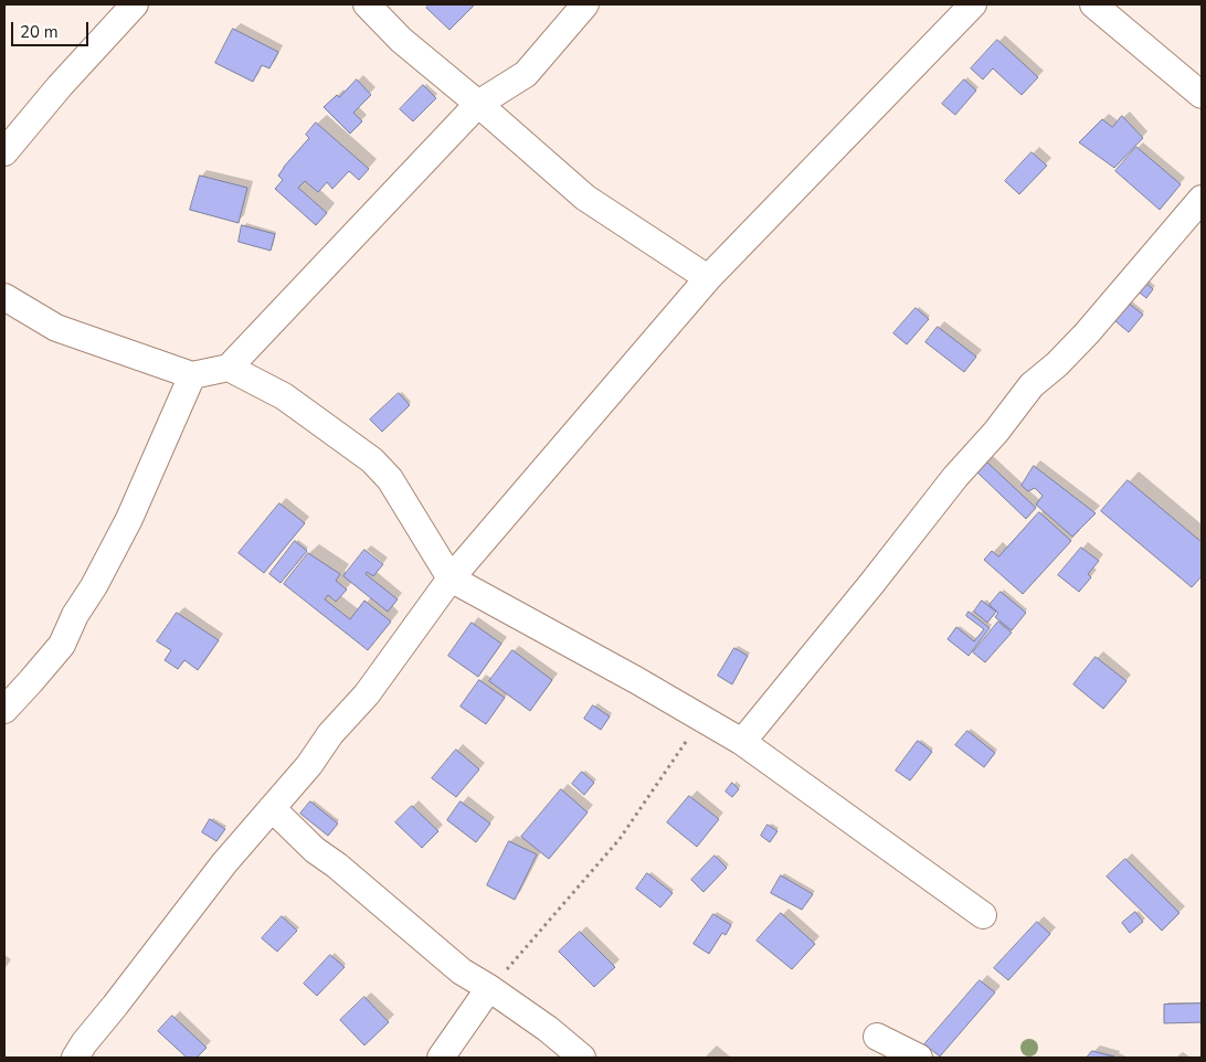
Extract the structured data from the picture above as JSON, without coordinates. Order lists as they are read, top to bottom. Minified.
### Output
{"scale_bar":"20 m"}
